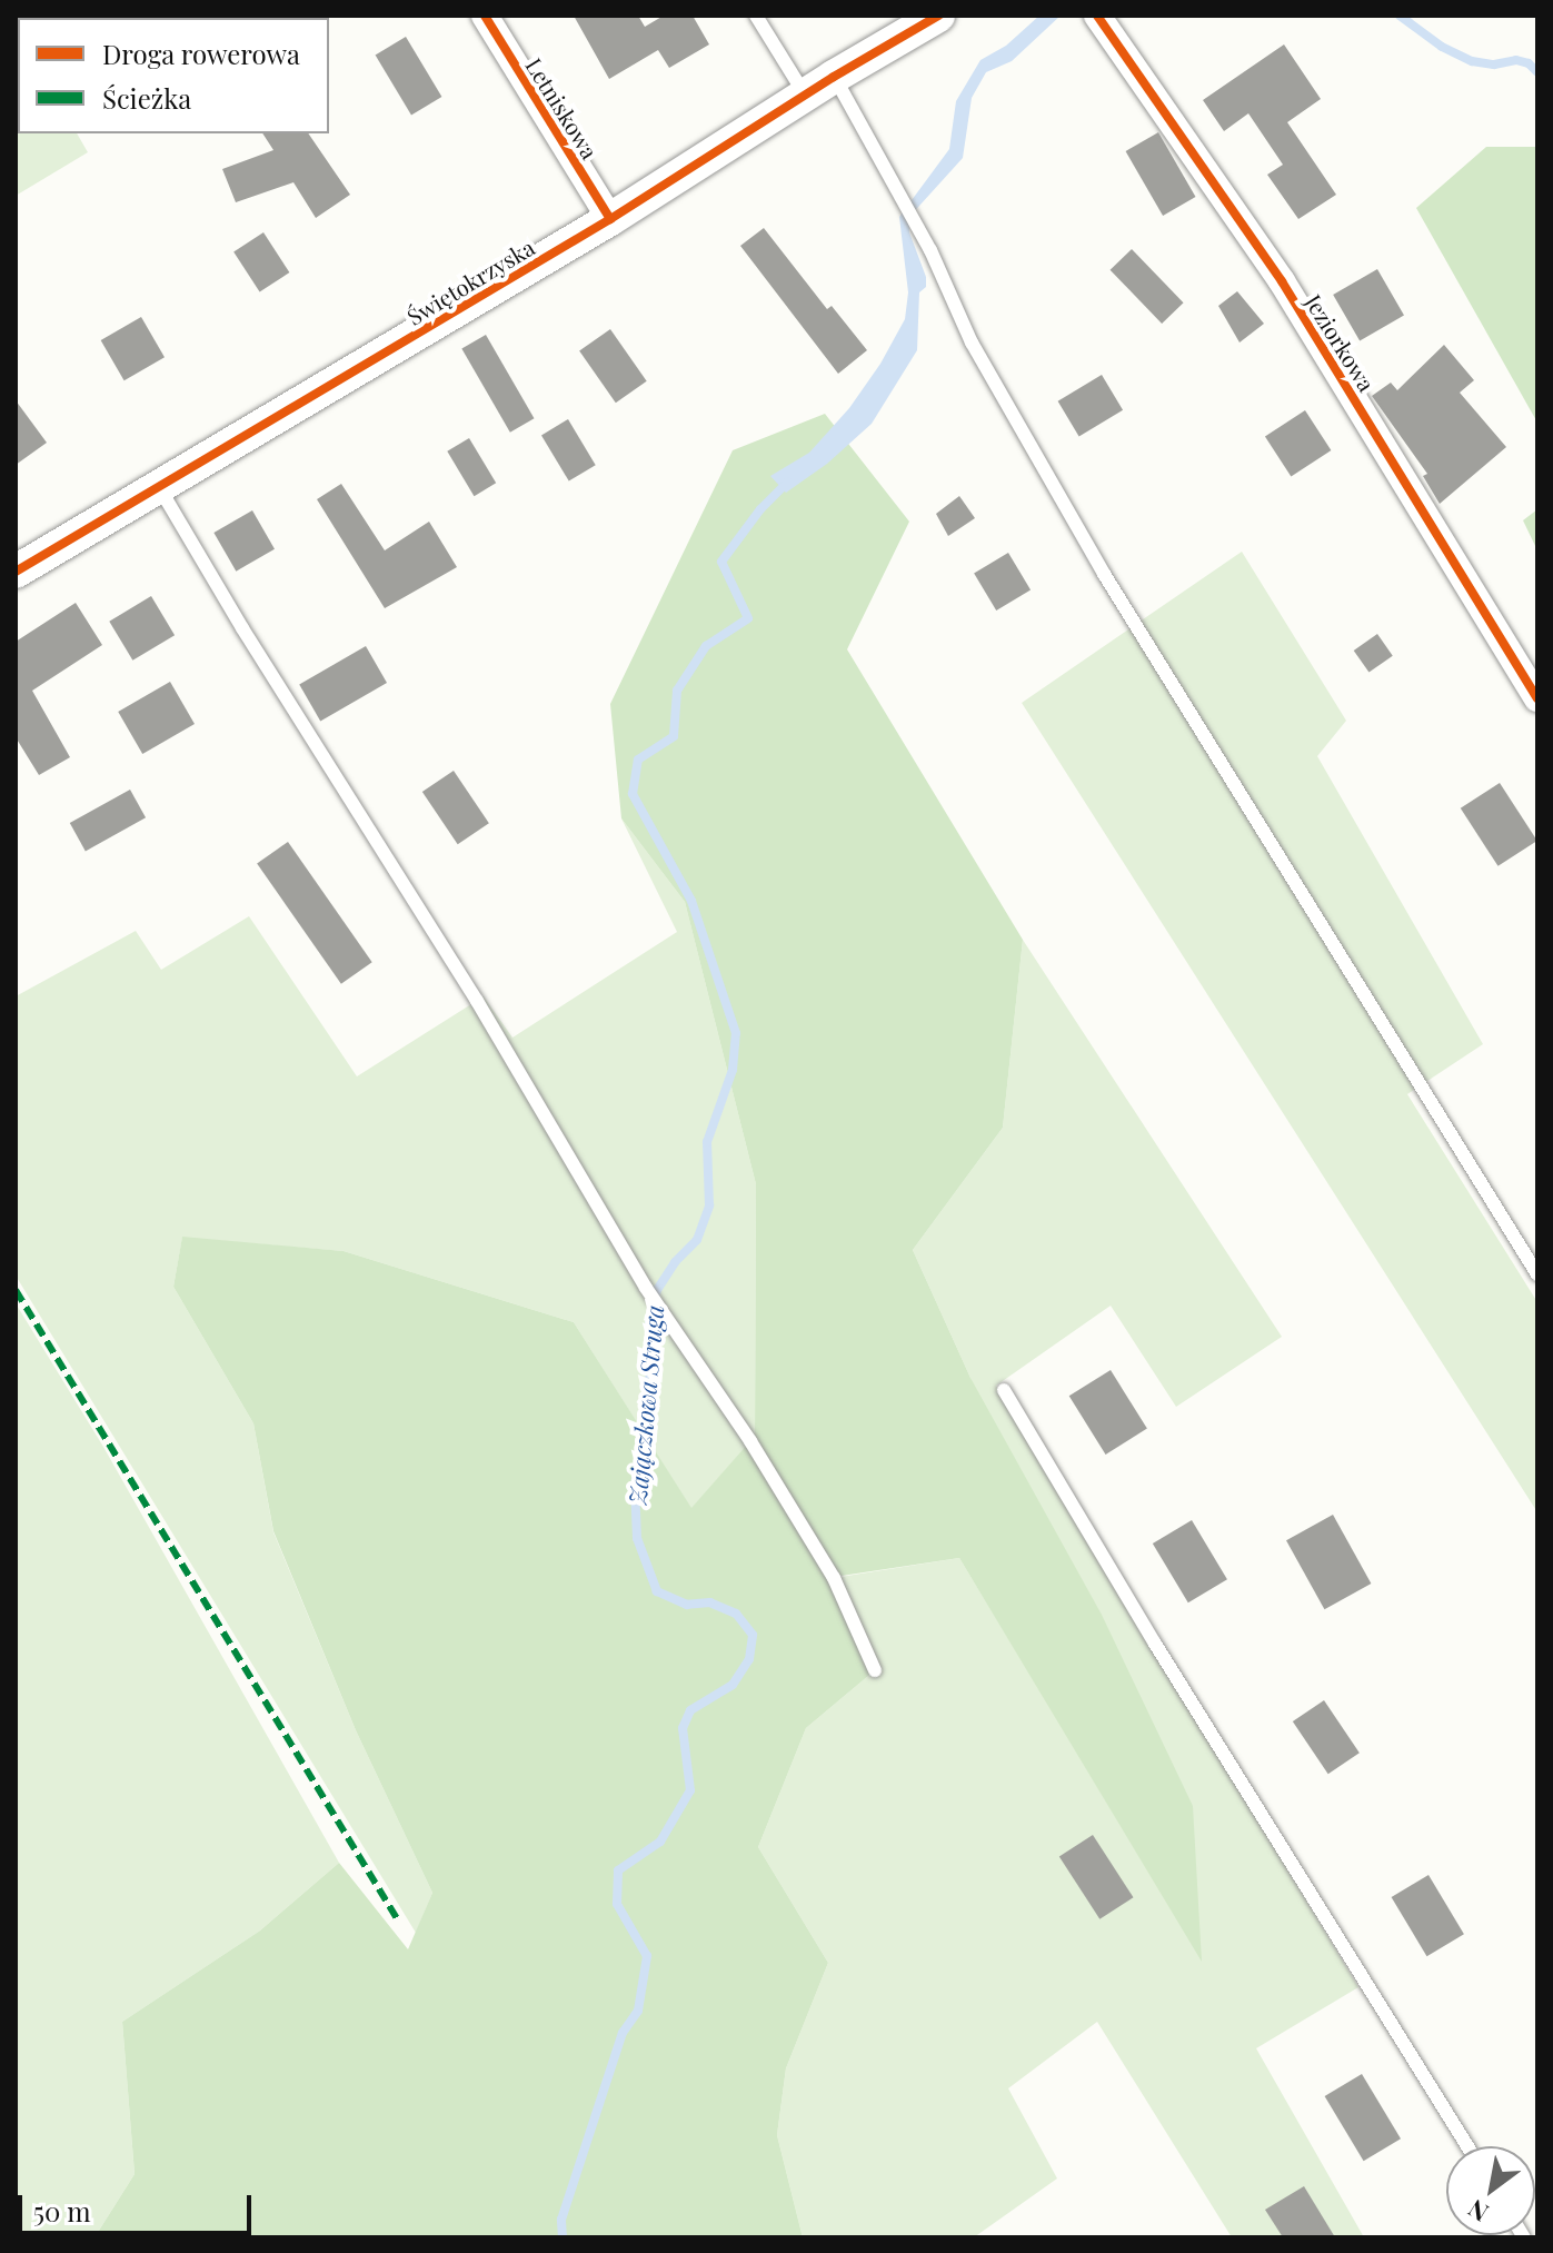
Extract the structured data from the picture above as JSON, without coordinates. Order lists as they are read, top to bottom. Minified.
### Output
{"streets":{"street":["Letniskowa","Świętokrzyska","Jeziorkowa"]},"crossings":[["Letniskowa","Świętokrzyska"]],"water":["Zajączkowa Struga"],"legend":["Droga rowerowa","Ścieżka"],"scale_bar":"50 m","north":"bottom left"}
